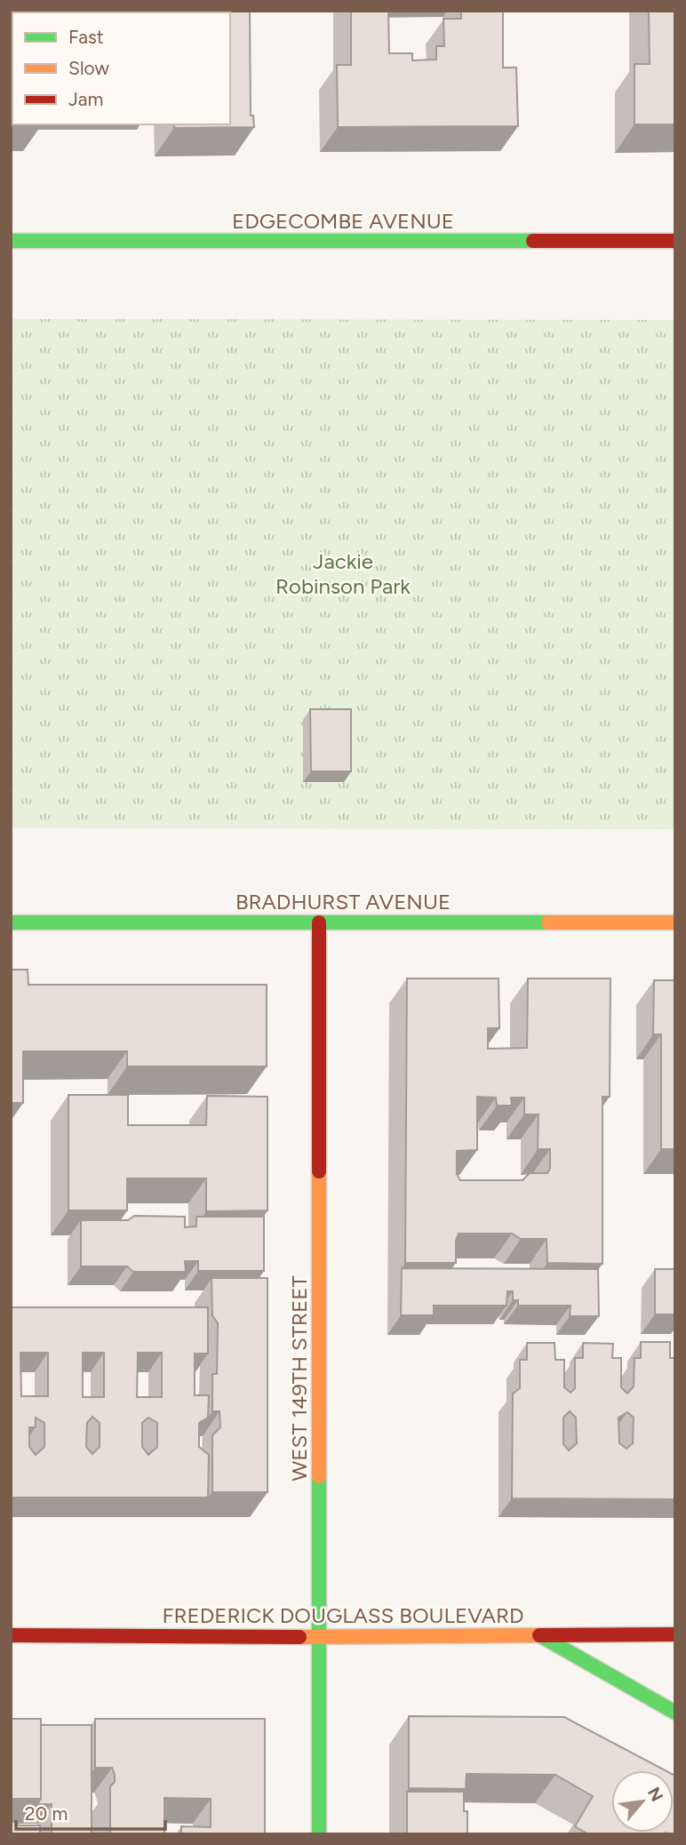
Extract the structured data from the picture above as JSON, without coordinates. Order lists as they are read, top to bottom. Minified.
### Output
{"streets":{"street":["EDGECOMBE AVENUE","BRADHURST AVENUE","WEST 149TH STREET","FREDERICK DOUGLASS BOULEVARD"]},"crossings":[["BRADHURST AVENUE","WEST 149TH STREET"],["WEST 149TH STREET","FREDERICK DOUGLASS BOULEVARD"]],"parks":["Jackie Robinson Park"],"legend":["Fast","Slow","Jam"],"scale_bar":"20 m","north":"top right"}
